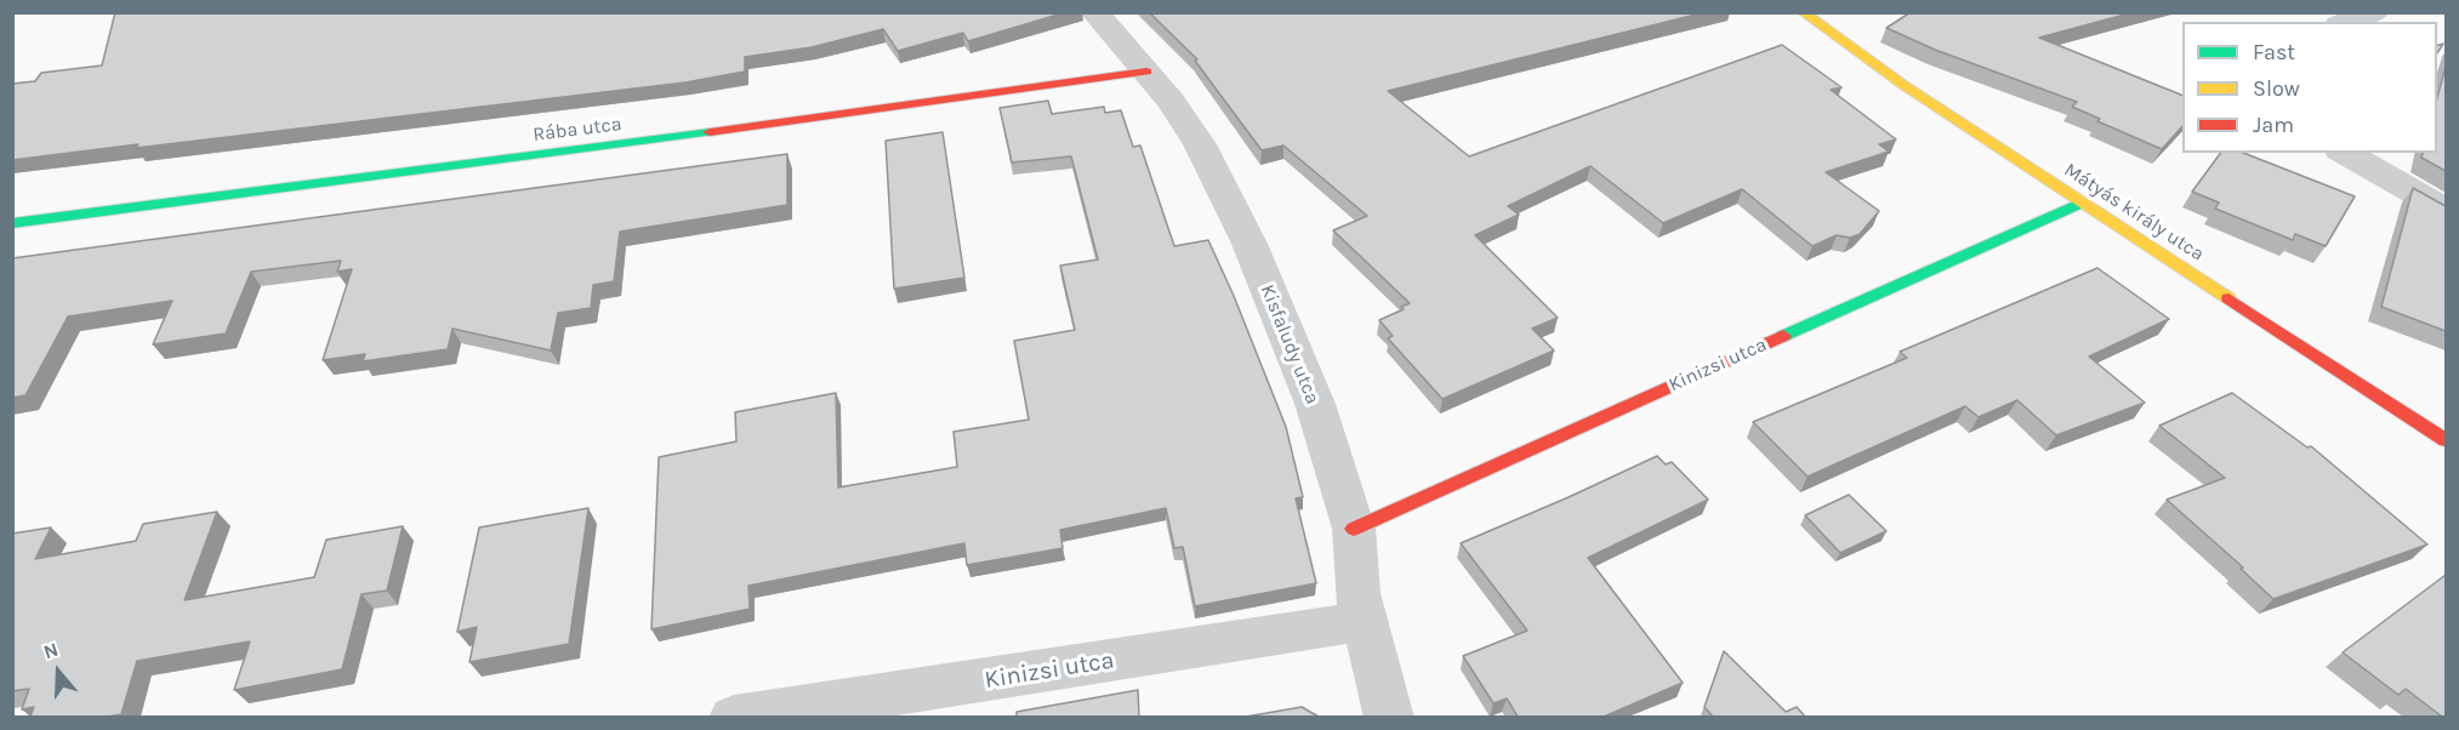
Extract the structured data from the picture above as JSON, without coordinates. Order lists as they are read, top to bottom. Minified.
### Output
{"streets":{"street":["Rába utca","Mátyás király utca","Kisfaludy utca","Kinizsi utca"]},"crossings":[["Rába utca","Kisfaludy utca"],["Mátyás király utca","Kinizsi utca"],["Kisfaludy utca","Kinizsi utca"]],"legend":["Fast","Slow","Jam"],"north":"top"}
